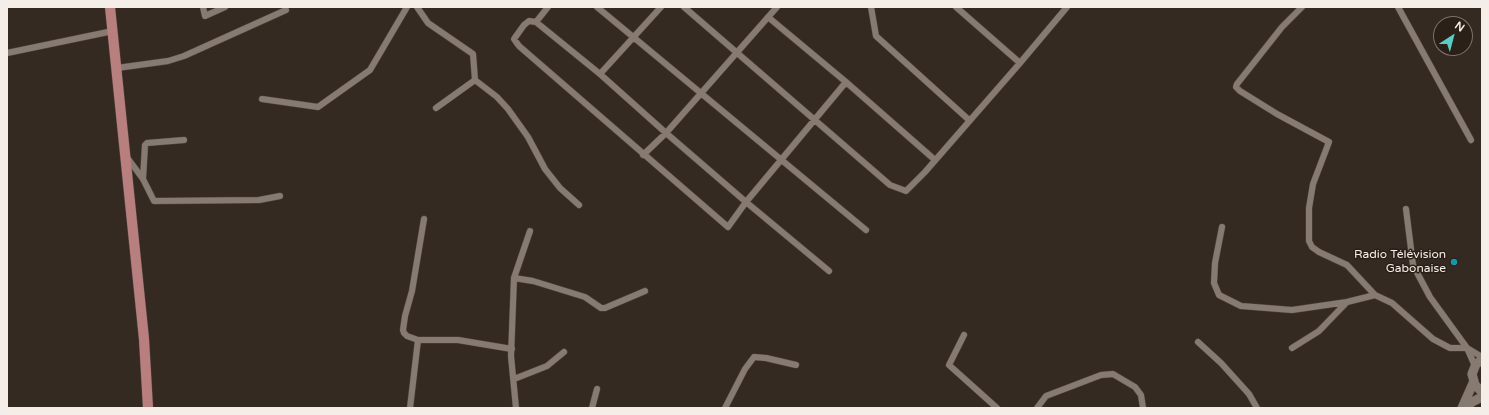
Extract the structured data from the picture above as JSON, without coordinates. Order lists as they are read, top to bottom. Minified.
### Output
{"places":["Radio Télévision Gabonaise"],"north":"top right"}
